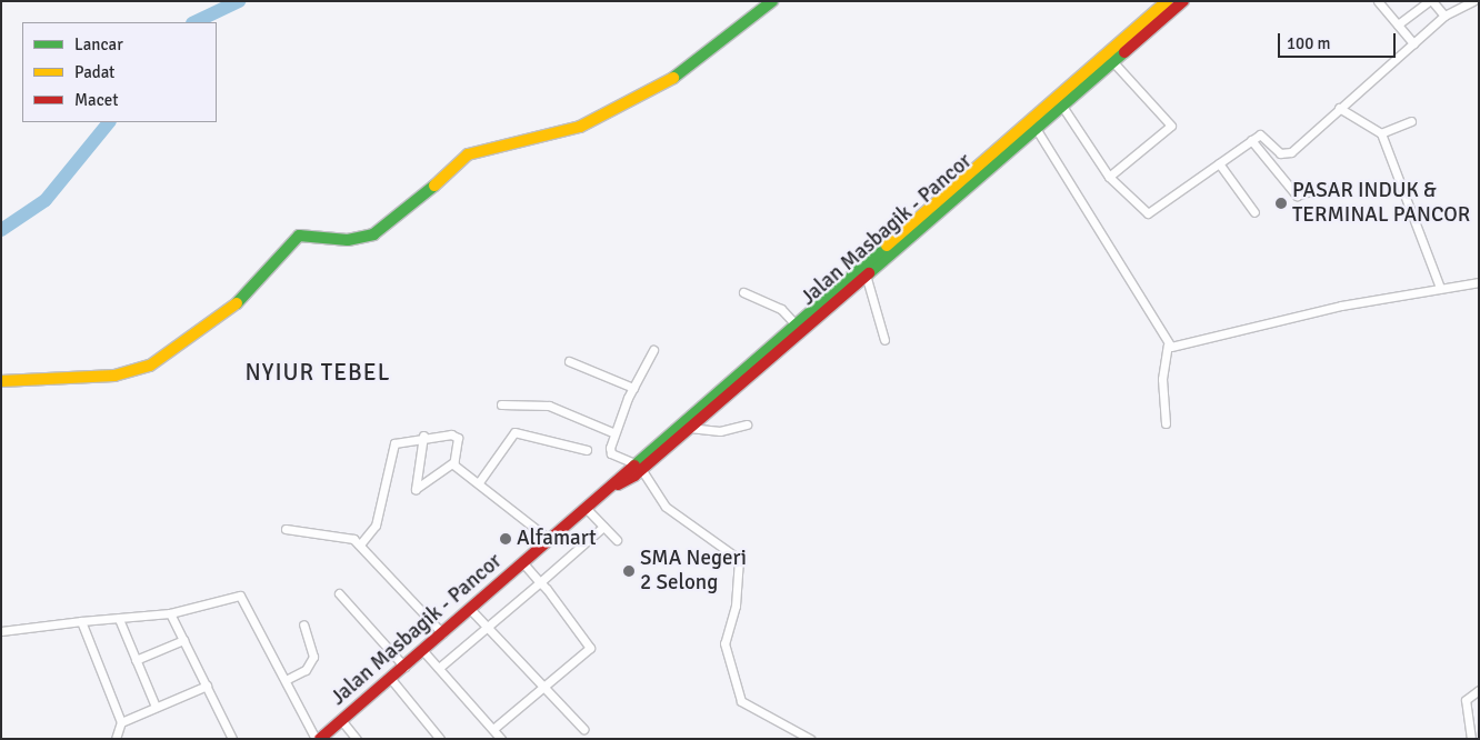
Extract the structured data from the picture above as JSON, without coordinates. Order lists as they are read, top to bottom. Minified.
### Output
{"streets":{"main road":["Jalan Masbagik - Pancor"]},"districts":["NYIUR TEBEL"],"places":["PASAR INDUK & TERMINAL PANCOR","Alfamart","SMA Negeri 2 Selong"],"legend":["Lancar","Padat","Macet"],"scale_bar":"100 m"}
